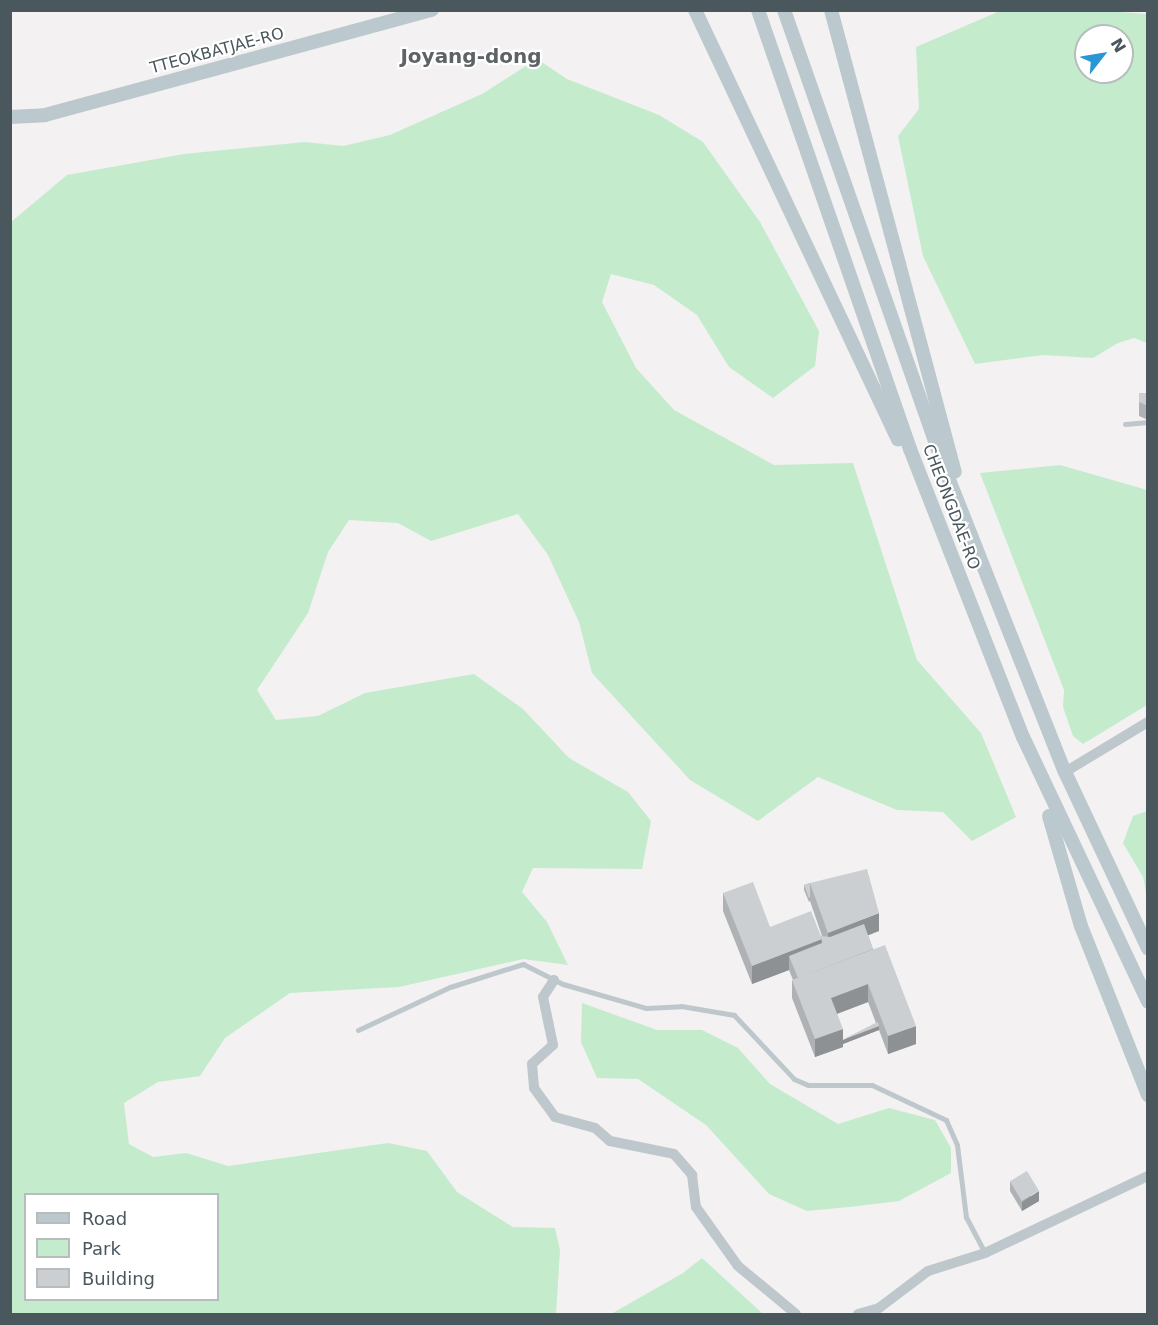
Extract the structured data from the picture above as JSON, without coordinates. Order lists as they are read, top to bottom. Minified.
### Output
{"streets":{"street":["TTEOKBATJAE-RO","CHEONGDAE-RO"]},"districts":["Joyang-dong"],"legend":["Road","Park","Building"],"north":"top right"}
